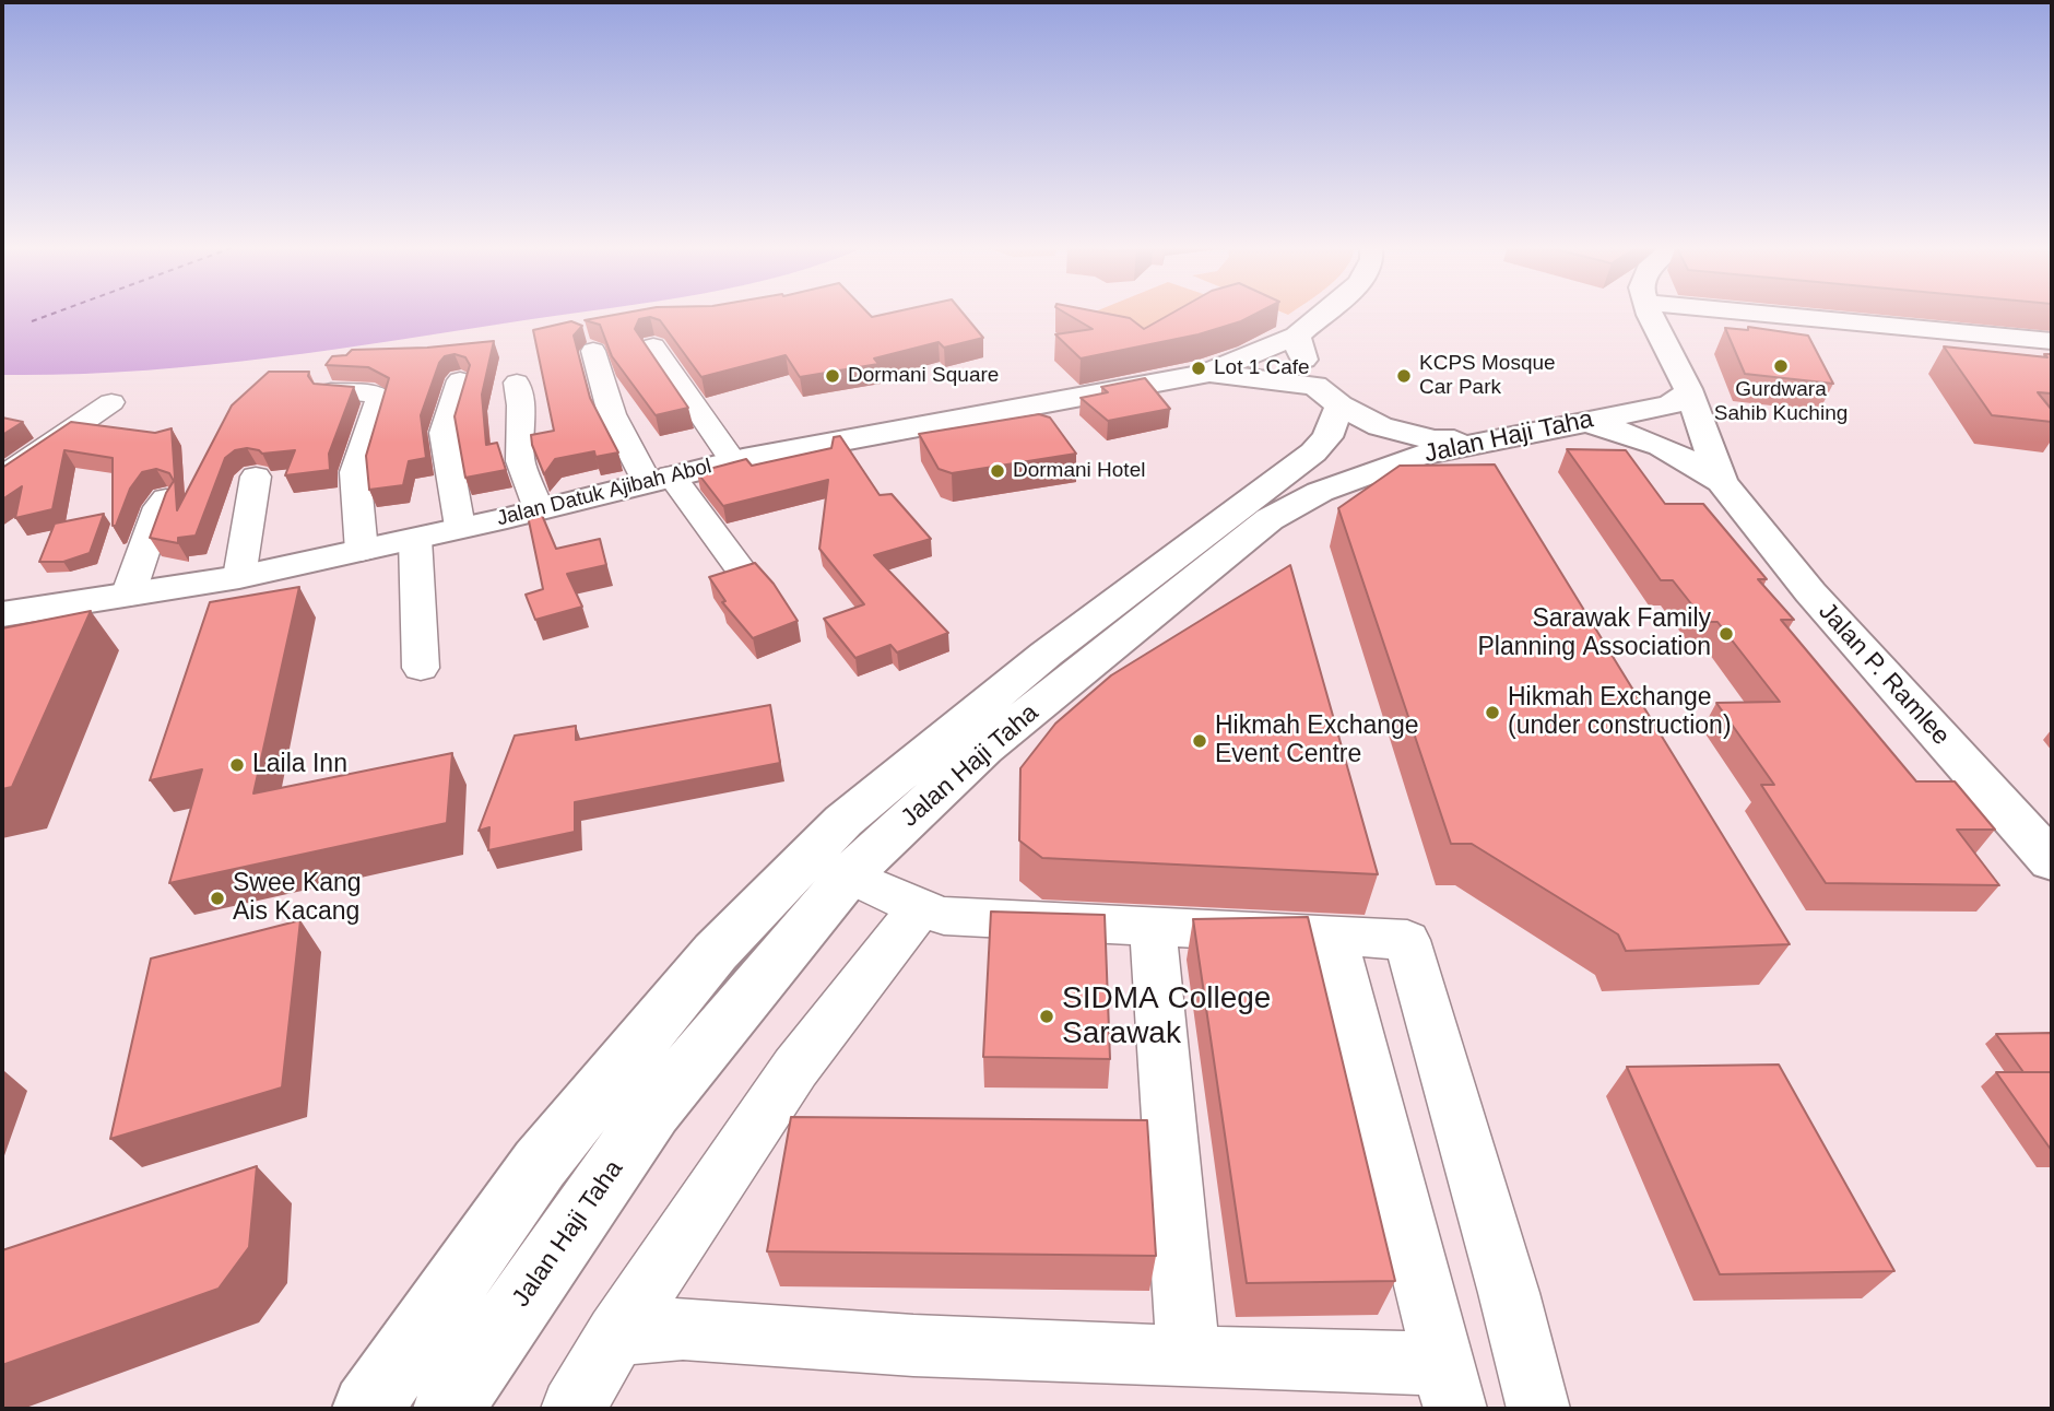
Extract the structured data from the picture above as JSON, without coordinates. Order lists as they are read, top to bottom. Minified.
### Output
{"streets":{"main road":["Jalan Haji Taha","Jalan Datuk Ajibah Abol","Jalan P. Ramlee"]},"crossings":[["Jalan Haji Taha","Jalan Datuk Ajibah Abol"],["Jalan Haji Taha","Jalan P. Ramlee"]],"places":["Gurdwara Sahib Kuching","Lot 1 Cafe","Dormani Square","KCPS Mosque Car Park","Dormani Hotel","Sarawak Family Planning Association","Hikmah Exchange (under construction)","Hikmah Exchange Event Centre","Laila Inn","Swee Kang Ais Kacang","SIDMA College Sarawak"]}
